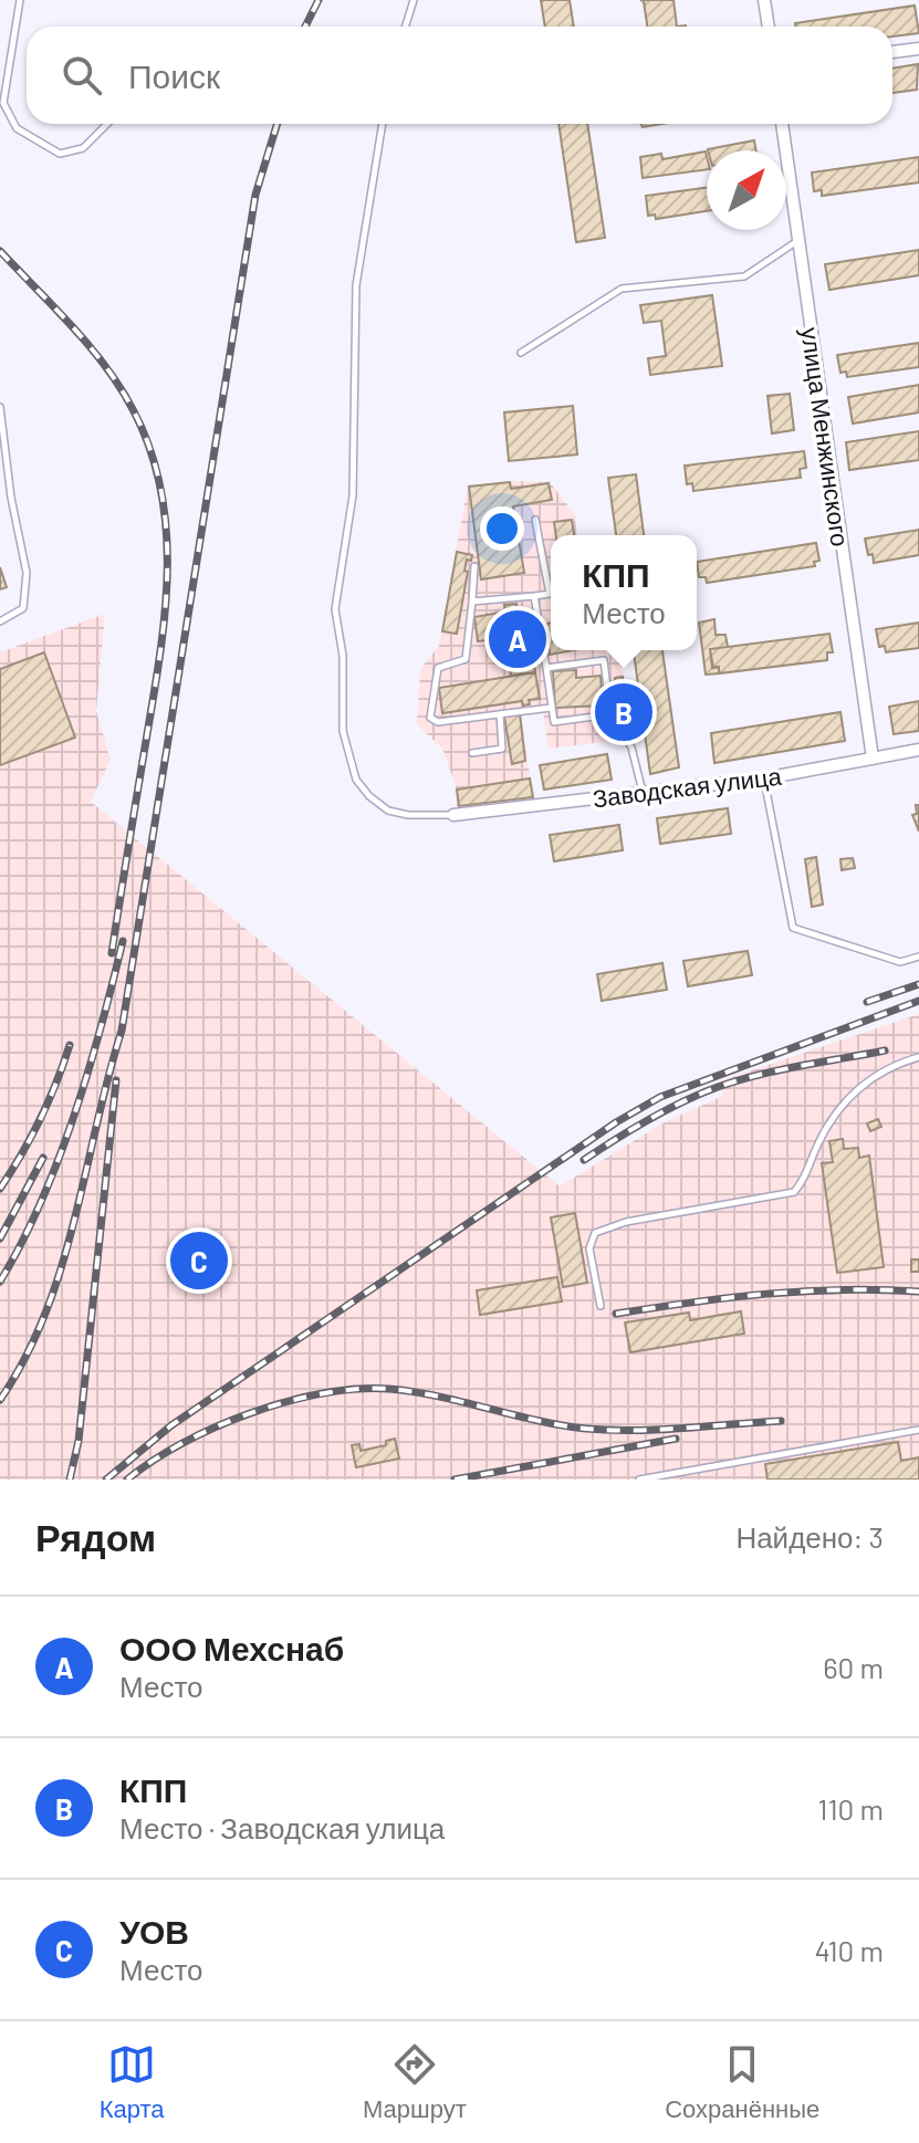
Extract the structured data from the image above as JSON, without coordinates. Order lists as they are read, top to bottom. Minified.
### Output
{"streets":{"street":["улица Менжинского","Заводская улица"]},"crossings":[["улица Менжинского","Заводская улица"]],"north":"top right","page":{"search":"Поиск","popup":["КПП","Место"],"pins":["A","B","C"],"heading":["Рядом","Найдено: 3"],"list":[{"mark":"A","name":"ООО Мехснаб","note":"Место","value":"60 m"},{"mark":"B","name":"КПП","note":"Место · Заводская улица","value":"110 m"},{"mark":"C","name":"УОВ","note":"Место","value":"410 m"}],"nav":["Карта","Маршрут","Сохранённые"]}}
